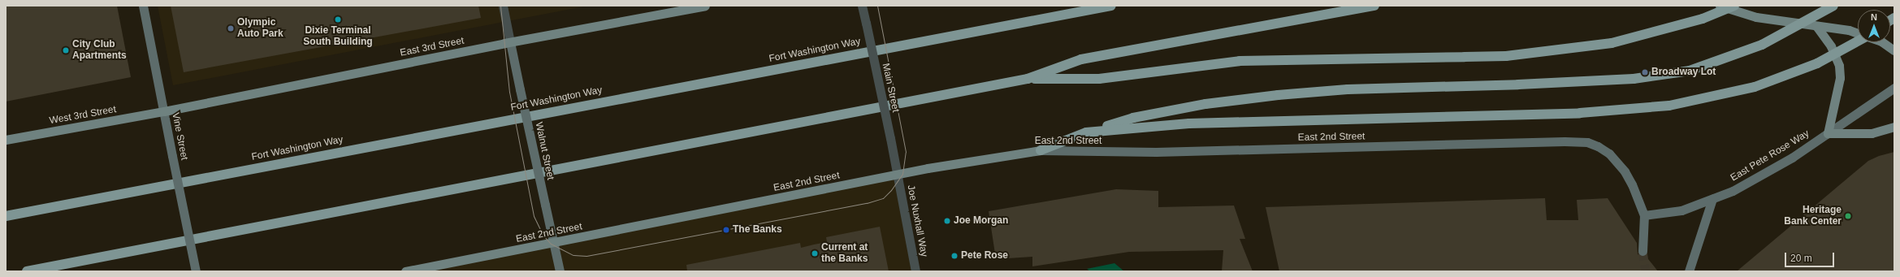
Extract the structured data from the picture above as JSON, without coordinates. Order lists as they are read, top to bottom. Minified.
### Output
{"streets":{"highway":["Fort Washington Way"],"main road":["East 3rd Street","West 3rd Street","Vine Street","East 2nd Street","Walnut Street","East Pete Rose Way"],"street":["Main Street","Joe Nuxhall Way"]},"crossings":[["East 3rd Street","West 3rd Street"],["East 3rd Street","Vine Street"],["East 3rd Street","Walnut Street"],["Main Street","East 2nd Street"],["Main Street","Joe Nuxhall Way"],["West 3rd Street","Vine Street"],["East 2nd Street","Walnut Street"],["East 2nd Street","East Pete Rose Way"],["East 2nd Street","Joe Nuxhall Way"]],"places":["Dixie Terminal South Building","Olympic Auto Park","City Club Apartments","Broadway Lot","Heritage Bank Center","Joe Morgan","The Banks","Current at the Banks","Pete Rose"],"scale_bar":"20 m","north":"top"}
